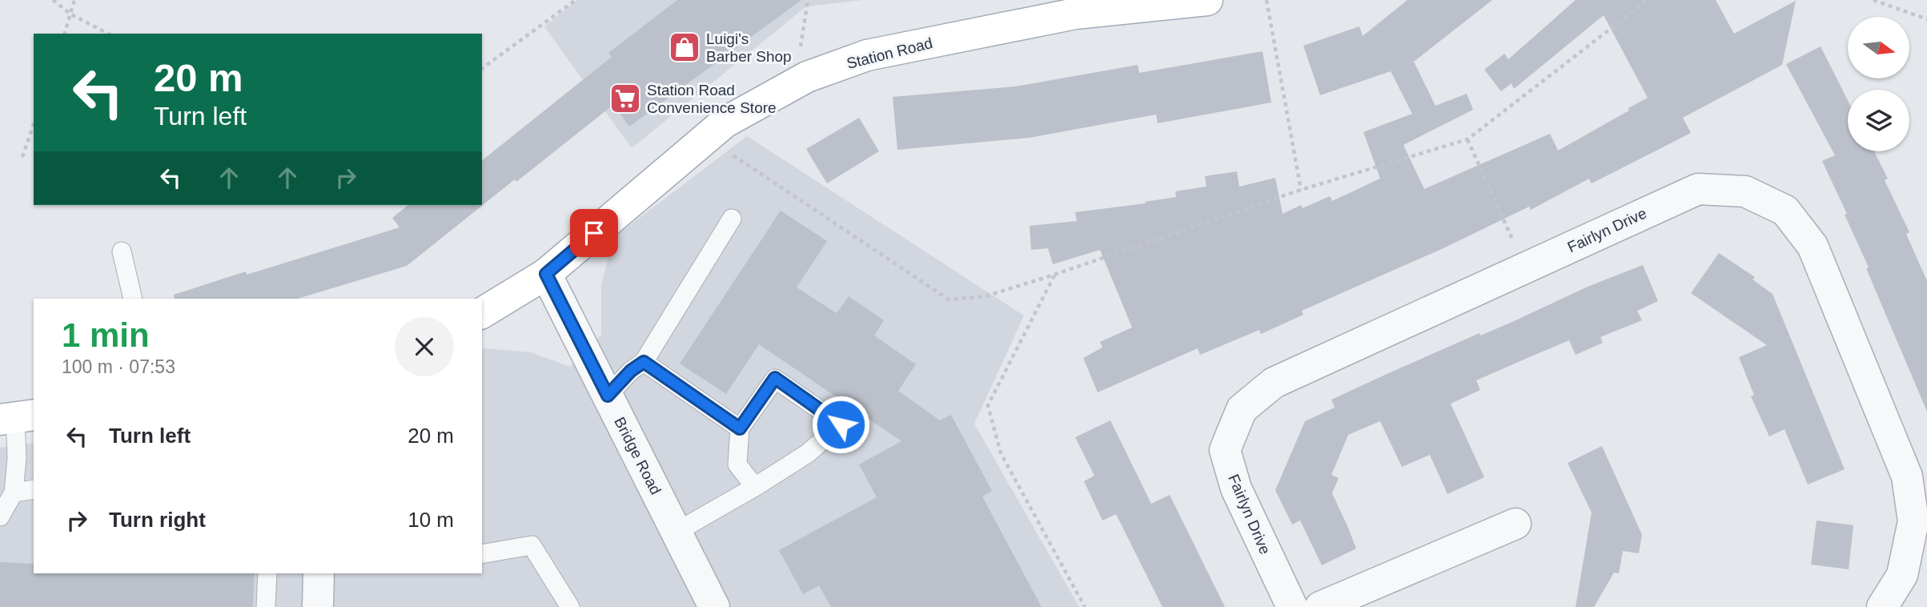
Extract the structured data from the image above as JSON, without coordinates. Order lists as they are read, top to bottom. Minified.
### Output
{"streets":{"main road":["Station Road"],"street":["Fairlyn Drive","Bridge Road"]},"crossings":[["Station Road","Bridge Road"]],"places":{"shop":["Luigi's Barber Shop"],"supermarket":["Station Road Convenience Store"]},"north":"right","page":{"turn":["20 m","Turn left"],"heading":["1 min","100 m · 07:53"],"list":[{"name":"Turn left","value":"20 m"},{"name":"Turn right","value":"10 m"}]}}
